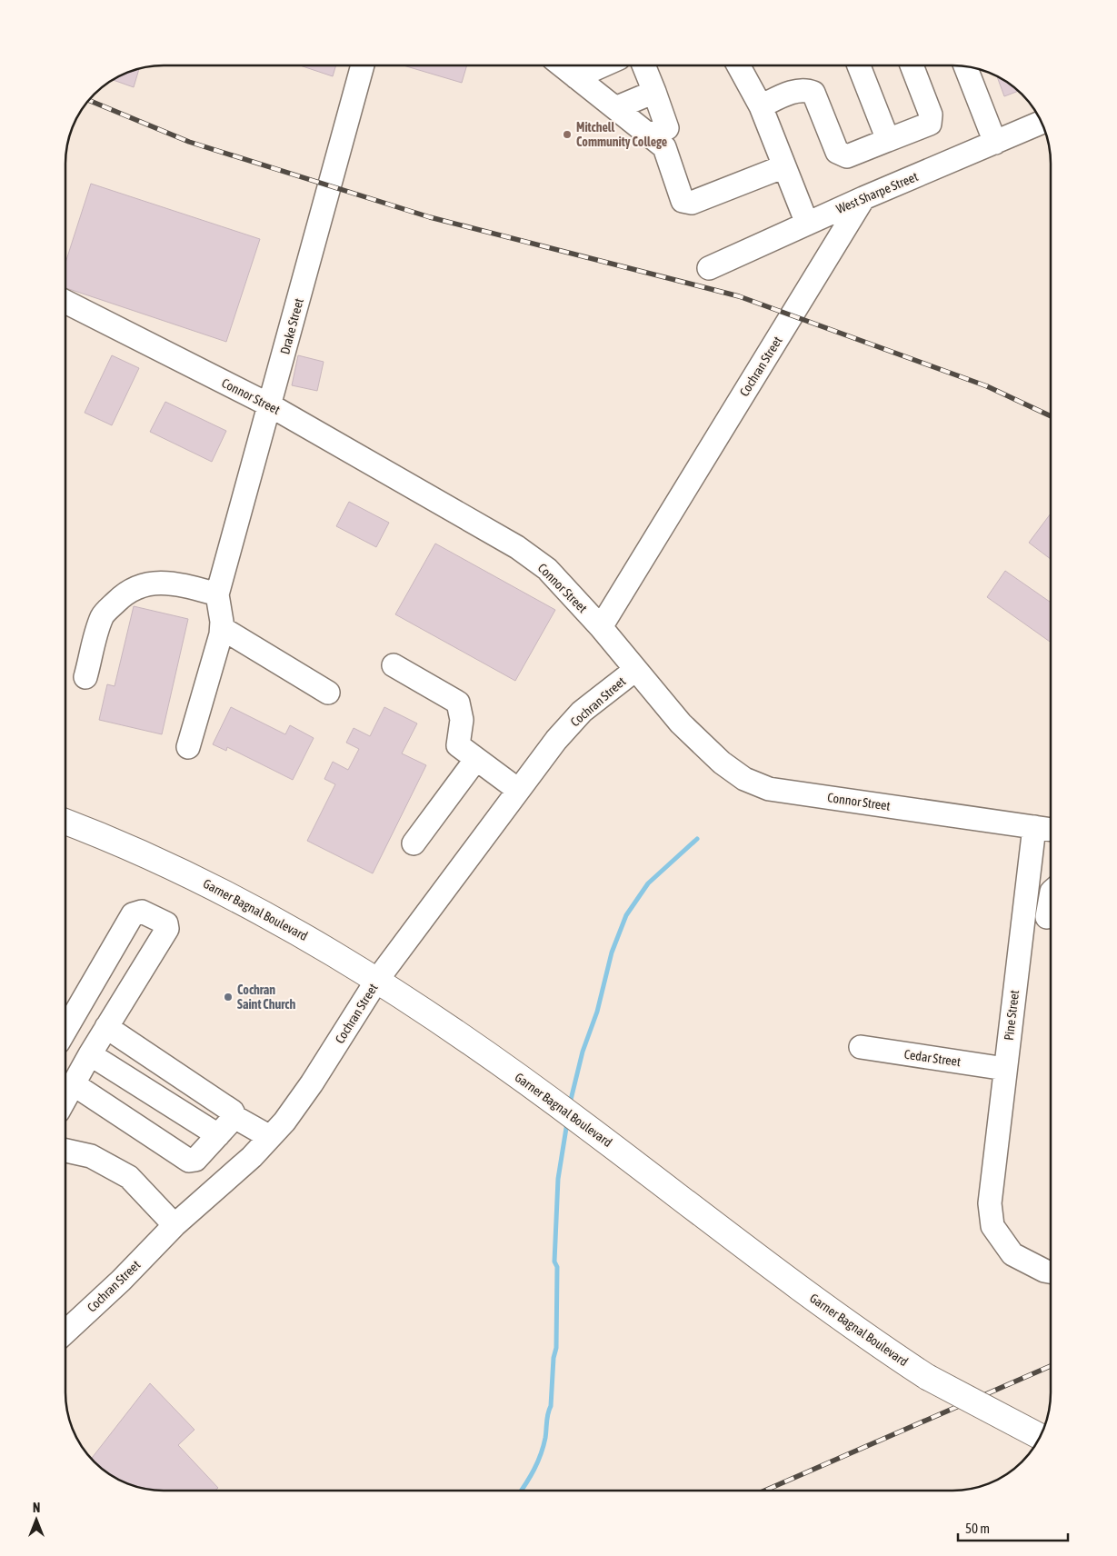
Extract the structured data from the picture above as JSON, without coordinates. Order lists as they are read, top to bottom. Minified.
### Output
{"streets":{"highway":["Garner Bagnal Boulevard"],"street":["West Sharpe Street","Drake Street","Cochran Street","Connor Street","Pine Street","Cedar Street"]},"crossings":[["West Sharpe Street","Cochran Street"],["Drake Street","Connor Street"],["Cochran Street","Connor Street"],["Cochran Street","Garner Bagnal Boulevard"],["Connor Street","Pine Street"],["Pine Street","Cedar Street"]],"places":["Mitchell Community College","Cochran Saint Church"],"scale_bar":"50 m","north":"top"}
